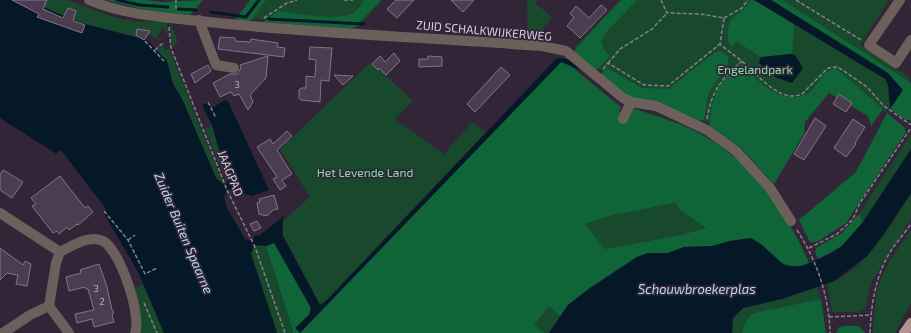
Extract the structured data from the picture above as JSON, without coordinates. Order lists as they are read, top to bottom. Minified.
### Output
{"streets":{"street":["ZUID SCHALKWIJKERWEG"],"path":["JAAGPAD"]},"crossings":[["ZUID SCHALKWIJKERWEG","JAAGPAD"]],"water":["Zuider Buiten Spaarne","Schouwbroekerplas"],"parks":["Engelandpark","Het Levende Land"],"house_numbers":["3","3","2"]}
